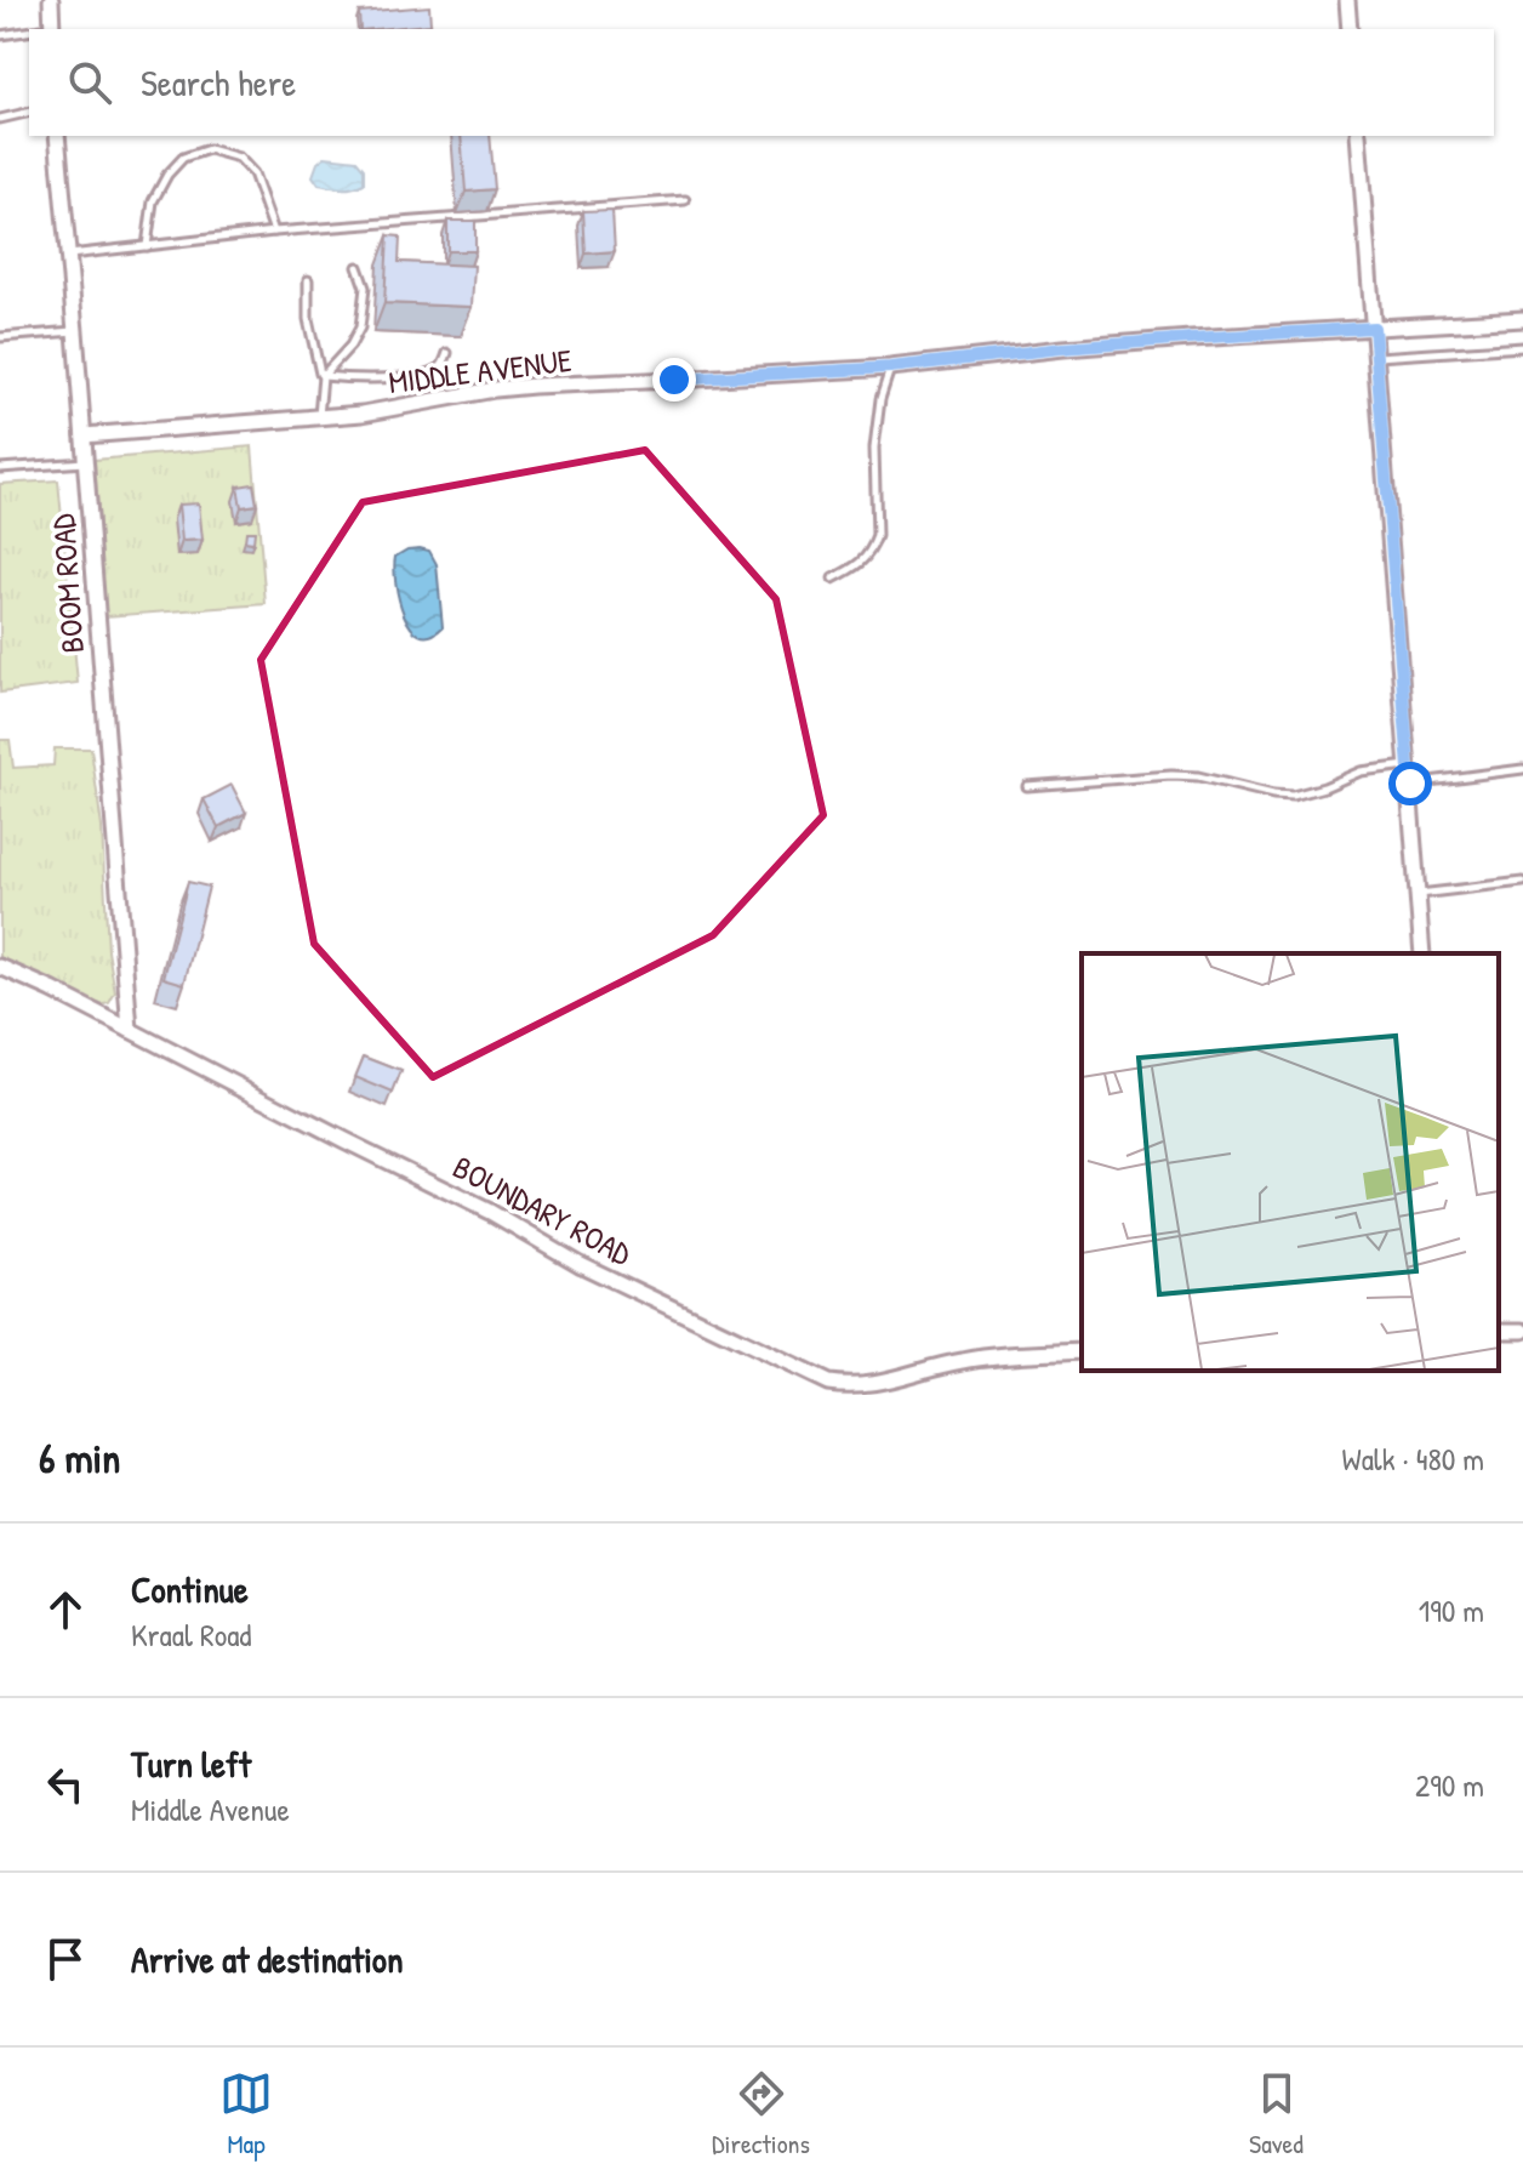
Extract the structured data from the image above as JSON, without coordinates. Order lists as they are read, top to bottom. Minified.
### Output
{"streets":{"street":["MIDDLE AVENUE","BOOM ROAD","BOUNDARY ROAD"]},"crossings":[["MIDDLE AVENUE","BOOM ROAD"],["BOOM ROAD","BOUNDARY ROAD"]],"page":{"search":"Search here","heading":["6 min","Walk · 480 m"],"list":[["Continue","Kraal Road","190 m"],["Turn left","Middle Avenue","290 m"],"Arrive at destination"],"nav":["Map","Directions","Saved"]}}
